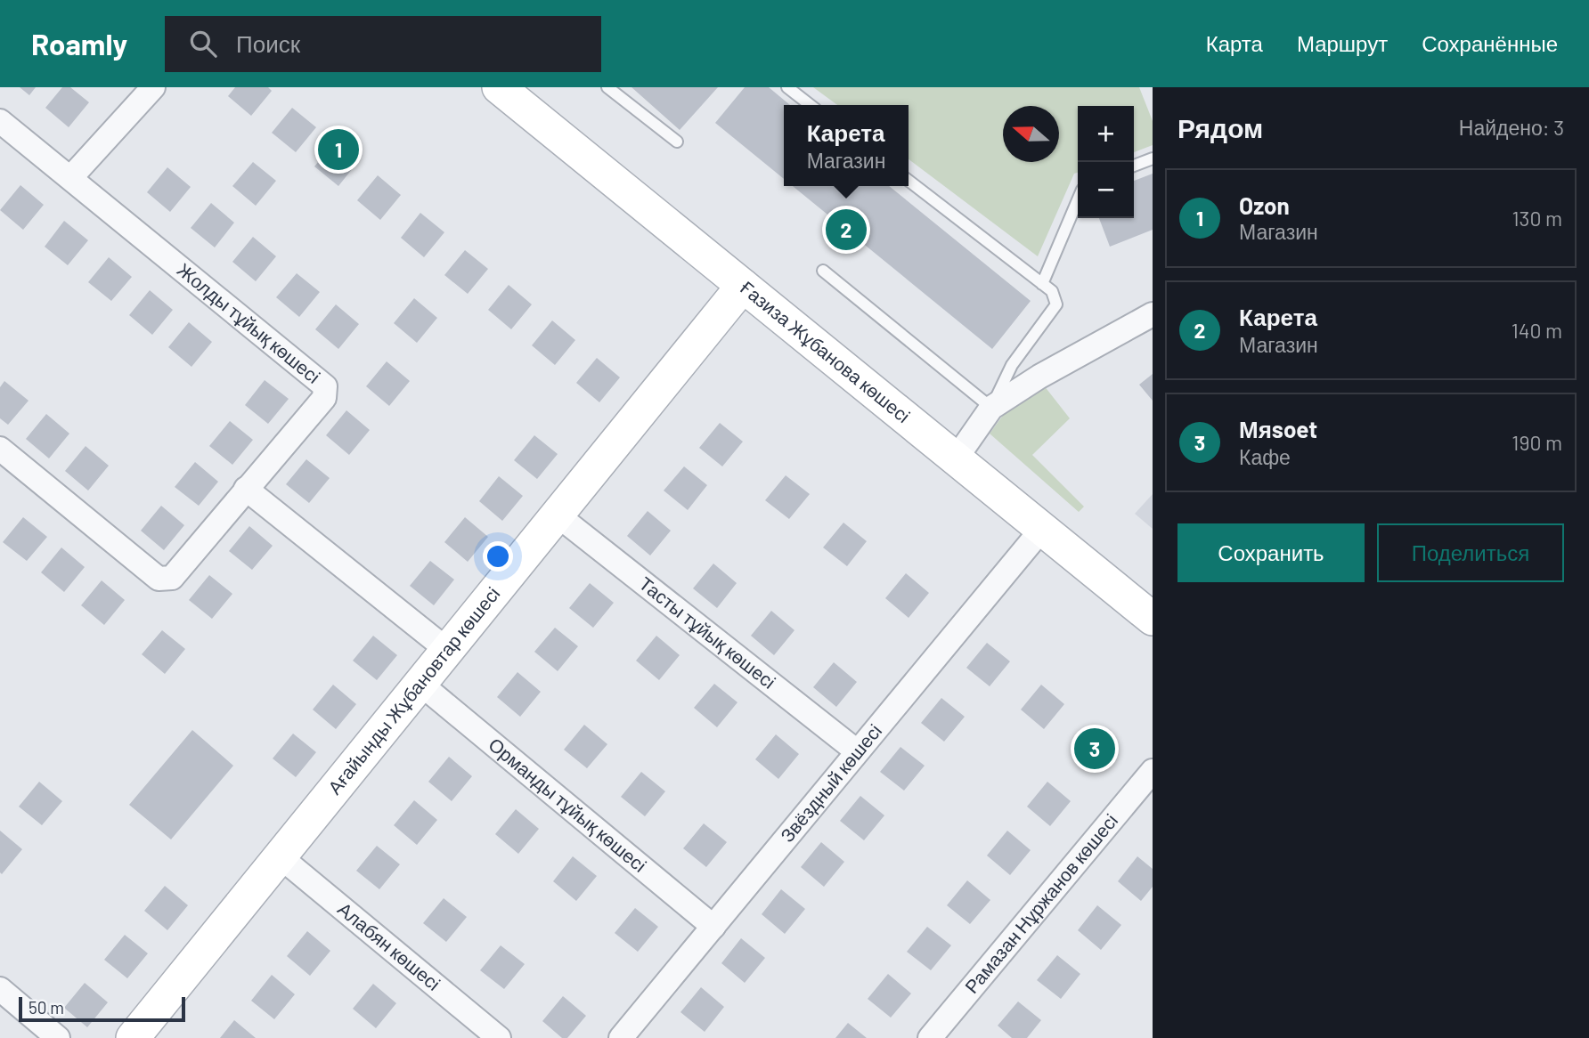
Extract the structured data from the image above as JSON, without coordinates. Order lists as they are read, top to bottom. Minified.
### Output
{"streets":{"street":["Жолды тұйық көшесі","Ғазиза Жұбанова көшесі","Тасты тұйық көшесі","Ағайынды Жұбановтар көшесі","Звёздный көшесі","Орманды тұйық көшесі","Рамазан Нұржанов көшесі","Алабян көшесі"]},"crossings":[["Ғазиза Жұбанова көшесі","Ағайынды Жұбановтар көшесі"],["Ғазиза Жұбанова көшесі","Звёздный көшесі"],["Тасты тұйық көшесі","Ағайынды Жұбановтар көшесі"],["Тасты тұйық көшесі","Звёздный көшесі"],["Ағайынды Жұбановтар көшесі","Орманды тұйық көшесі"],["Ағайынды Жұбановтар көшесі","Алабян көшесі"],["Звёздный көшесі","Орманды тұйық көшесі"]],"scale_bar":"50 m","north":"left","page":{"header":"Roamly","search":"Поиск","nav":["Карта","Маршрут","Сохранённые"],"heading":["Рядом","Найдено: 3"],"popup":["Карета","Магазин"],"map_buttons":["+","−"],"pins":["1","2","3"],"list":[{"mark":"1","name":"Ozon","note":"Магазин","value":"130 m"},{"mark":"2","name":"Карета","note":"Магазин","value":"140 m"},{"mark":"3","name":"Мяsoet","note":"Кафе","value":"190 m"}],"buttons":["Сохранить","Поделиться"],"scale":"50 m"}}
